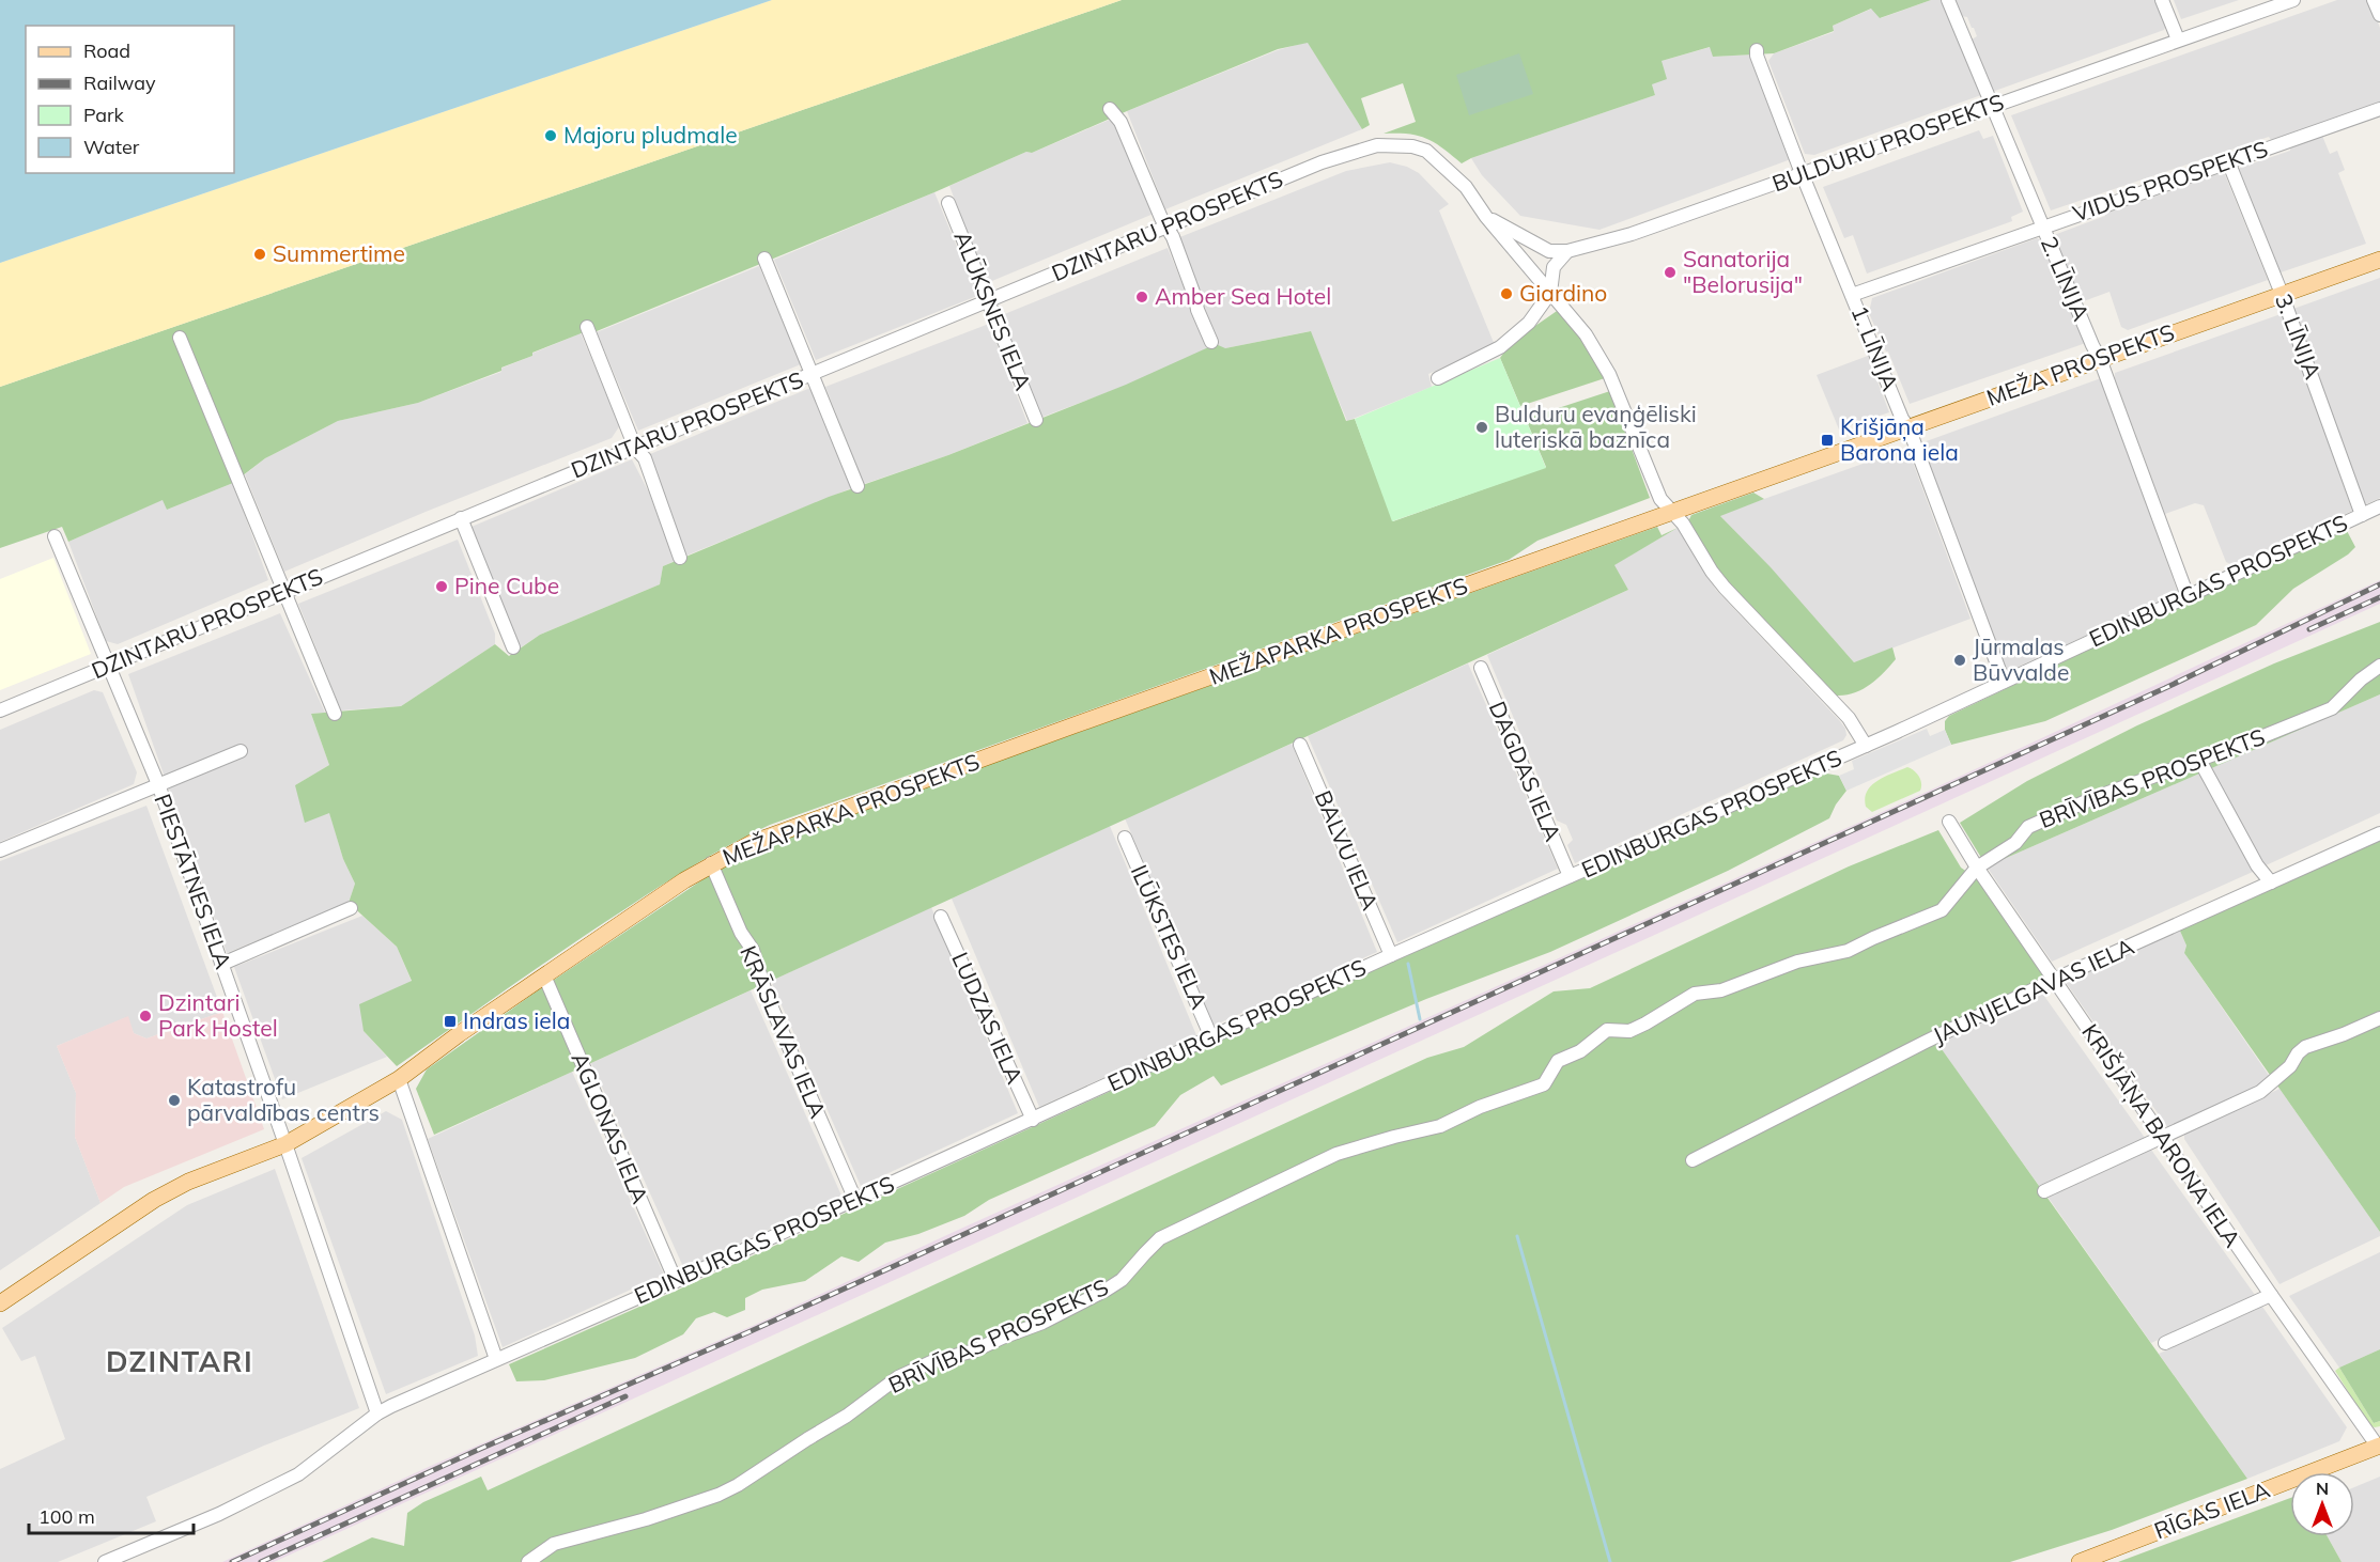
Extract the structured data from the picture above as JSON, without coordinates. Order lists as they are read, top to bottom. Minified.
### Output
{"streets":{"main road":["MEŽA PROSPEKTS","MEŽAPARKA PROSPEKTS","RĪGAS IELA"],"street":["BULDURU PROSPEKTS","VIDUS PROSPEKTS","DZINTARU PROSPEKTS","2. LĪNIJA","ALŪKSNES IELA","3. LĪNIJA","1. LĪNIJA","EDINBURGAS PROSPEKTS","DAGDAS IELA","BRĪVĪBAS PROSPEKTS","BALVU IELA","PIESTĀTNES IELA","ILŪKSTES IELA","JAUNJELGAVAS IELA","LUDZAS IELA","KRĀSLAVAS IELA","AGLONAS IELA","KRIŠJĀŅA BARONA IELA"]},"crossings":[["BULDURU PROSPEKTS","DZINTARU PROSPEKTS"],["BULDURU PROSPEKTS","2. LĪNIJA"],["BULDURU PROSPEKTS","1. LĪNIJA"],["VIDUS PROSPEKTS","2. LĪNIJA"],["VIDUS PROSPEKTS","3. LĪNIJA"],["VIDUS PROSPEKTS","1. LĪNIJA"],["DZINTARU PROSPEKTS","ALŪKSNES IELA"],["DZINTARU PROSPEKTS","PIESTĀTNES IELA"],["2. LĪNIJA","MEŽA PROSPEKTS"],["2. LĪNIJA","EDINBURGAS PROSPEKTS"],["3. LĪNIJA","MEŽA PROSPEKTS"],["3. LĪNIJA","EDINBURGAS PROSPEKTS"],["1. LĪNIJA","MEŽA PROSPEKTS"],["1. LĪNIJA","EDINBURGAS PROSPEKTS"],["MEŽA PROSPEKTS","MEŽAPARKA PROSPEKTS"],["EDINBURGAS PROSPEKTS","DAGDAS IELA"],["EDINBURGAS PROSPEKTS","BALVU IELA"],["EDINBURGAS PROSPEKTS","PIESTĀTNES IELA"],["EDINBURGAS PROSPEKTS","ILŪKSTES IELA"],["EDINBURGAS PROSPEKTS","LUDZAS IELA"],["EDINBURGAS PROSPEKTS","KRĀSLAVAS IELA"],["EDINBURGAS PROSPEKTS","AGLONAS IELA"],["MEŽAPARKA PROSPEKTS","PIESTĀTNES IELA"],["MEŽAPARKA PROSPEKTS","KRĀSLAVAS IELA"],["MEŽAPARKA PROSPEKTS","AGLONAS IELA"],["BRĪVĪBAS PROSPEKTS","KRIŠJĀŅA BARONA IELA"],["JAUNJELGAVAS IELA","KRIŠJĀŅA BARONA IELA"],["KRIŠJĀŅA BARONA IELA","RĪGAS IELA"]],"districts":["DZINTARI"],"places":{"other":["Majoru pludmale","Summertime","Sanatorija \"Belorusija\"","Giardino","Amber Sea Hotel","Bulduru evaņģēliski luteriskā baznīca","Pine Cube","Jūrmalas Būvvalde","Dzintari Park Hostel","Katastrofu pārvaldības centrs"],"transit":["Krišjāņa Barona iela","Indras iela"]},"legend":["Road","Railway","Park","Water"],"scale_bar":"100 m","north":"top"}
